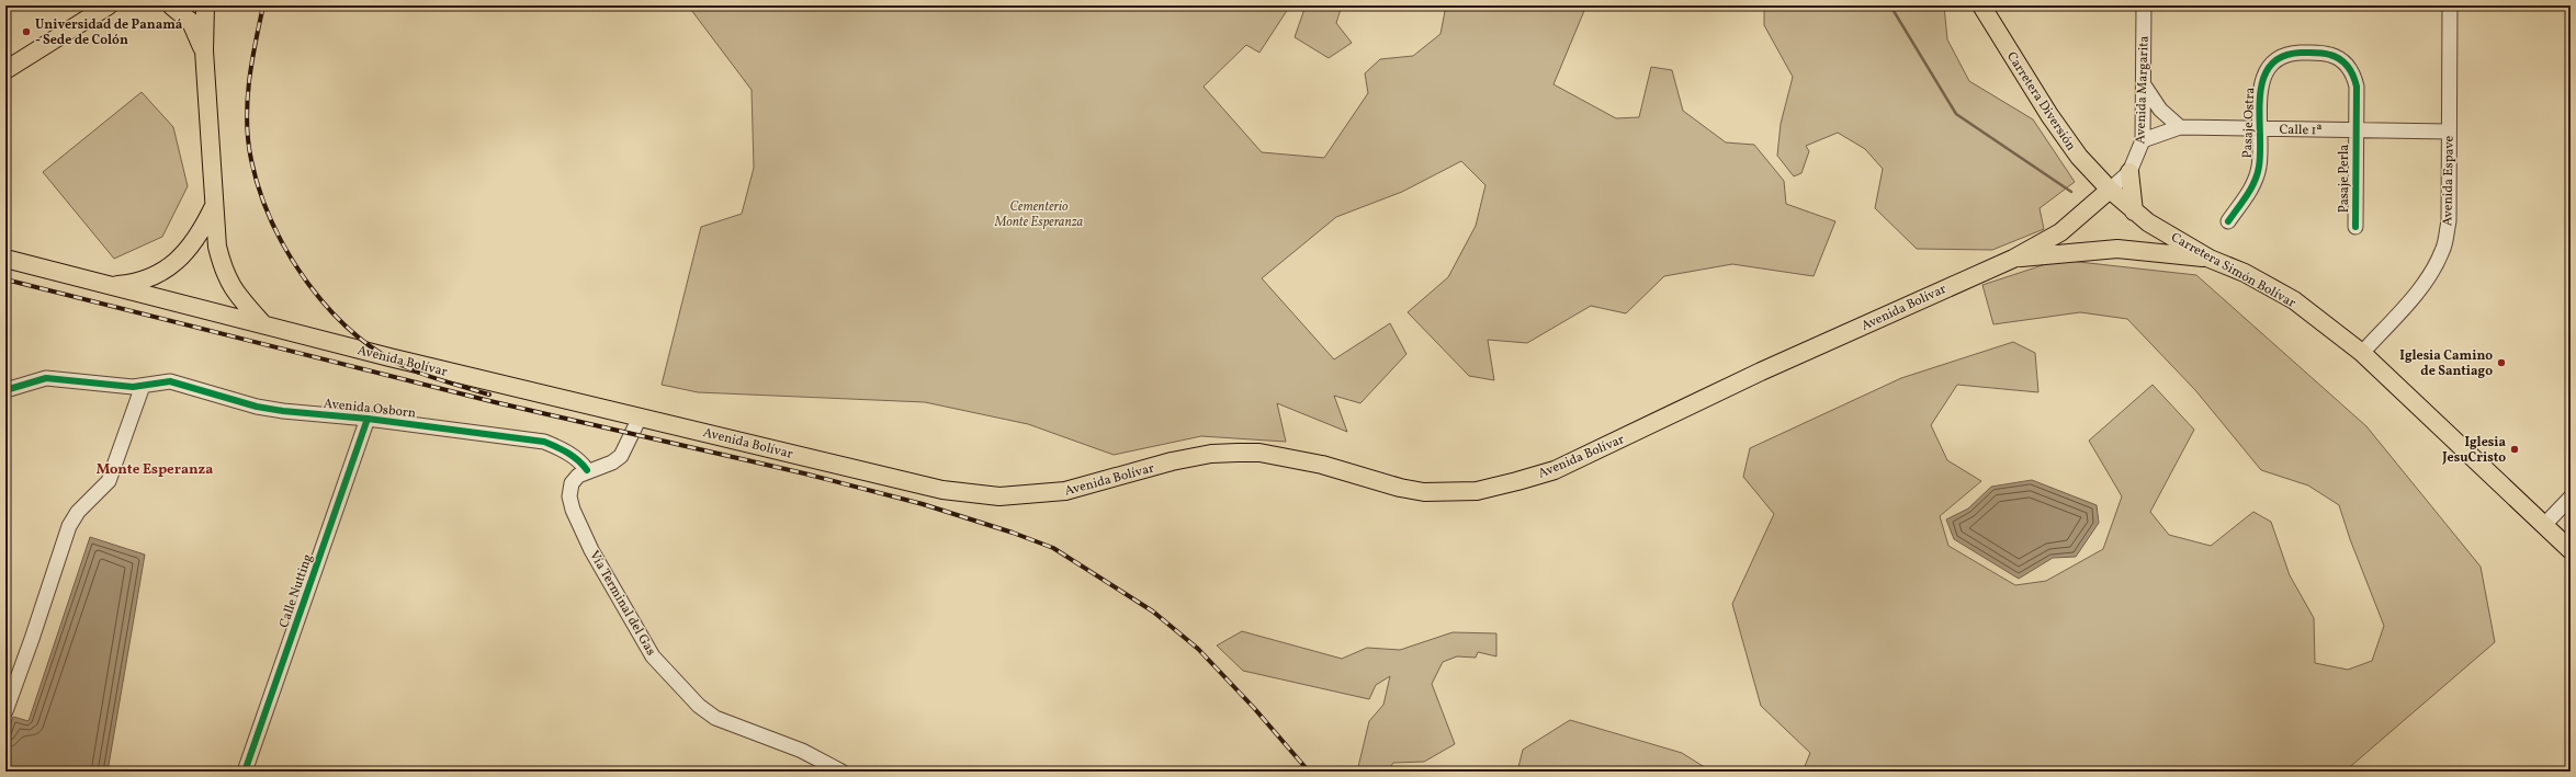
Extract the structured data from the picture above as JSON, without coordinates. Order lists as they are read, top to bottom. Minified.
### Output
{"streets":{"main road":["Carretera Diversión","Carretera Simón Bolívar","Avenida Bolívar"],"street":["Avenida Margarita","Pasaje Ostra","Calle 1ª","Pasaje Perla","Avenida Espave","Avenida Osborn","Calle Nutting","Vía Terminal del Gas"]},"crossings":[["Avenida Margarita","Carretera Diversión"],["Avenida Margarita","Carretera Simón Bolívar"],["Avenida Margarita","Avenida Bolívar"],["Carretera Diversión","Carretera Simón Bolívar"],["Carretera Diversión","Avenida Bolívar"],["Pasaje Ostra","Calle 1ª"],["Pasaje Ostra","Pasaje Perla"],["Calle 1ª","Pasaje Perla"],["Calle 1ª","Avenida Espave"],["Avenida Espave","Carretera Simón Bolívar"],["Carretera Simón Bolívar","Avenida Bolívar"],["Avenida Bolívar","Vía Terminal del Gas"],["Avenida Osborn","Calle Nutting"],["Avenida Osborn","Vía Terminal del Gas"]],"districts":["Monte Esperanza"],"parks":["Cementerio Monte Esperanza"],"places":["Universidad de Panamá - Sede de Colón","Iglesia Camino de Santiago","Iglesia JesuCristo"]}
